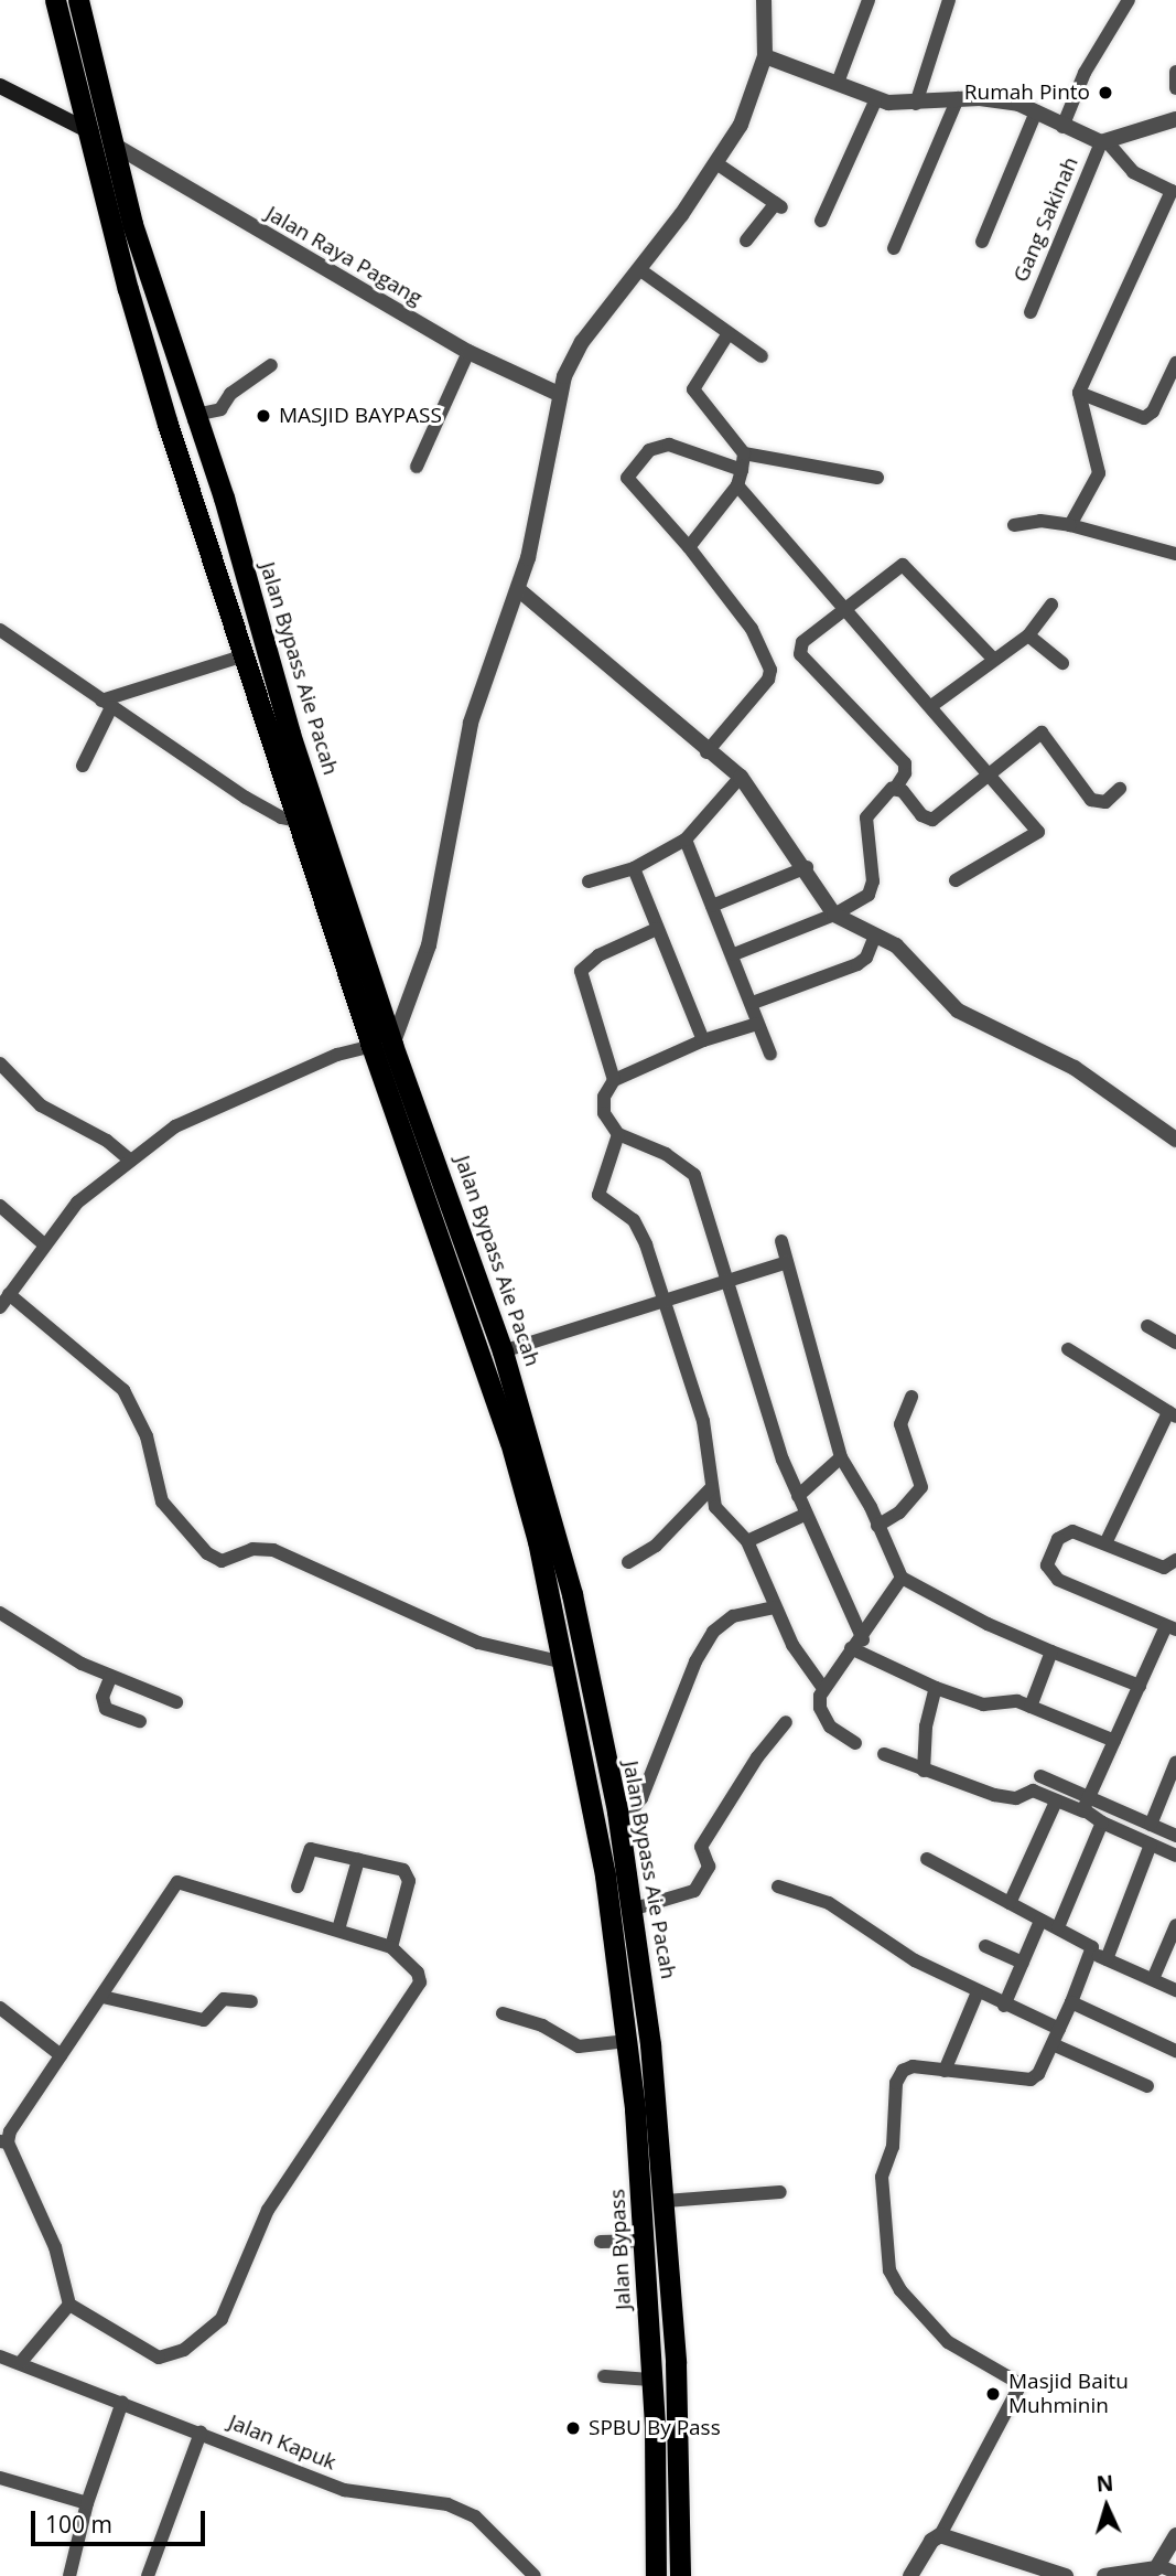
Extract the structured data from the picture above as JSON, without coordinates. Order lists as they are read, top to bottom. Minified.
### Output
{"streets":{"highway":["Jalan Bypass Aie Pacah","Jalan Bypass"],"street":["Gang Sakinah","Jalan Raya Pagang","Jalan Kapuk"]},"crossings":[["Jalan Raya Pagang","Jalan Bypass Aie Pacah"],["Jalan Bypass Aie Pacah","Jalan Bypass"]],"places":["Rumah Pinto","MASJID BAYPASS","Masjid Baitu Muhminin","SPBU By Pass"],"scale_bar":"100 m","north":"top"}
